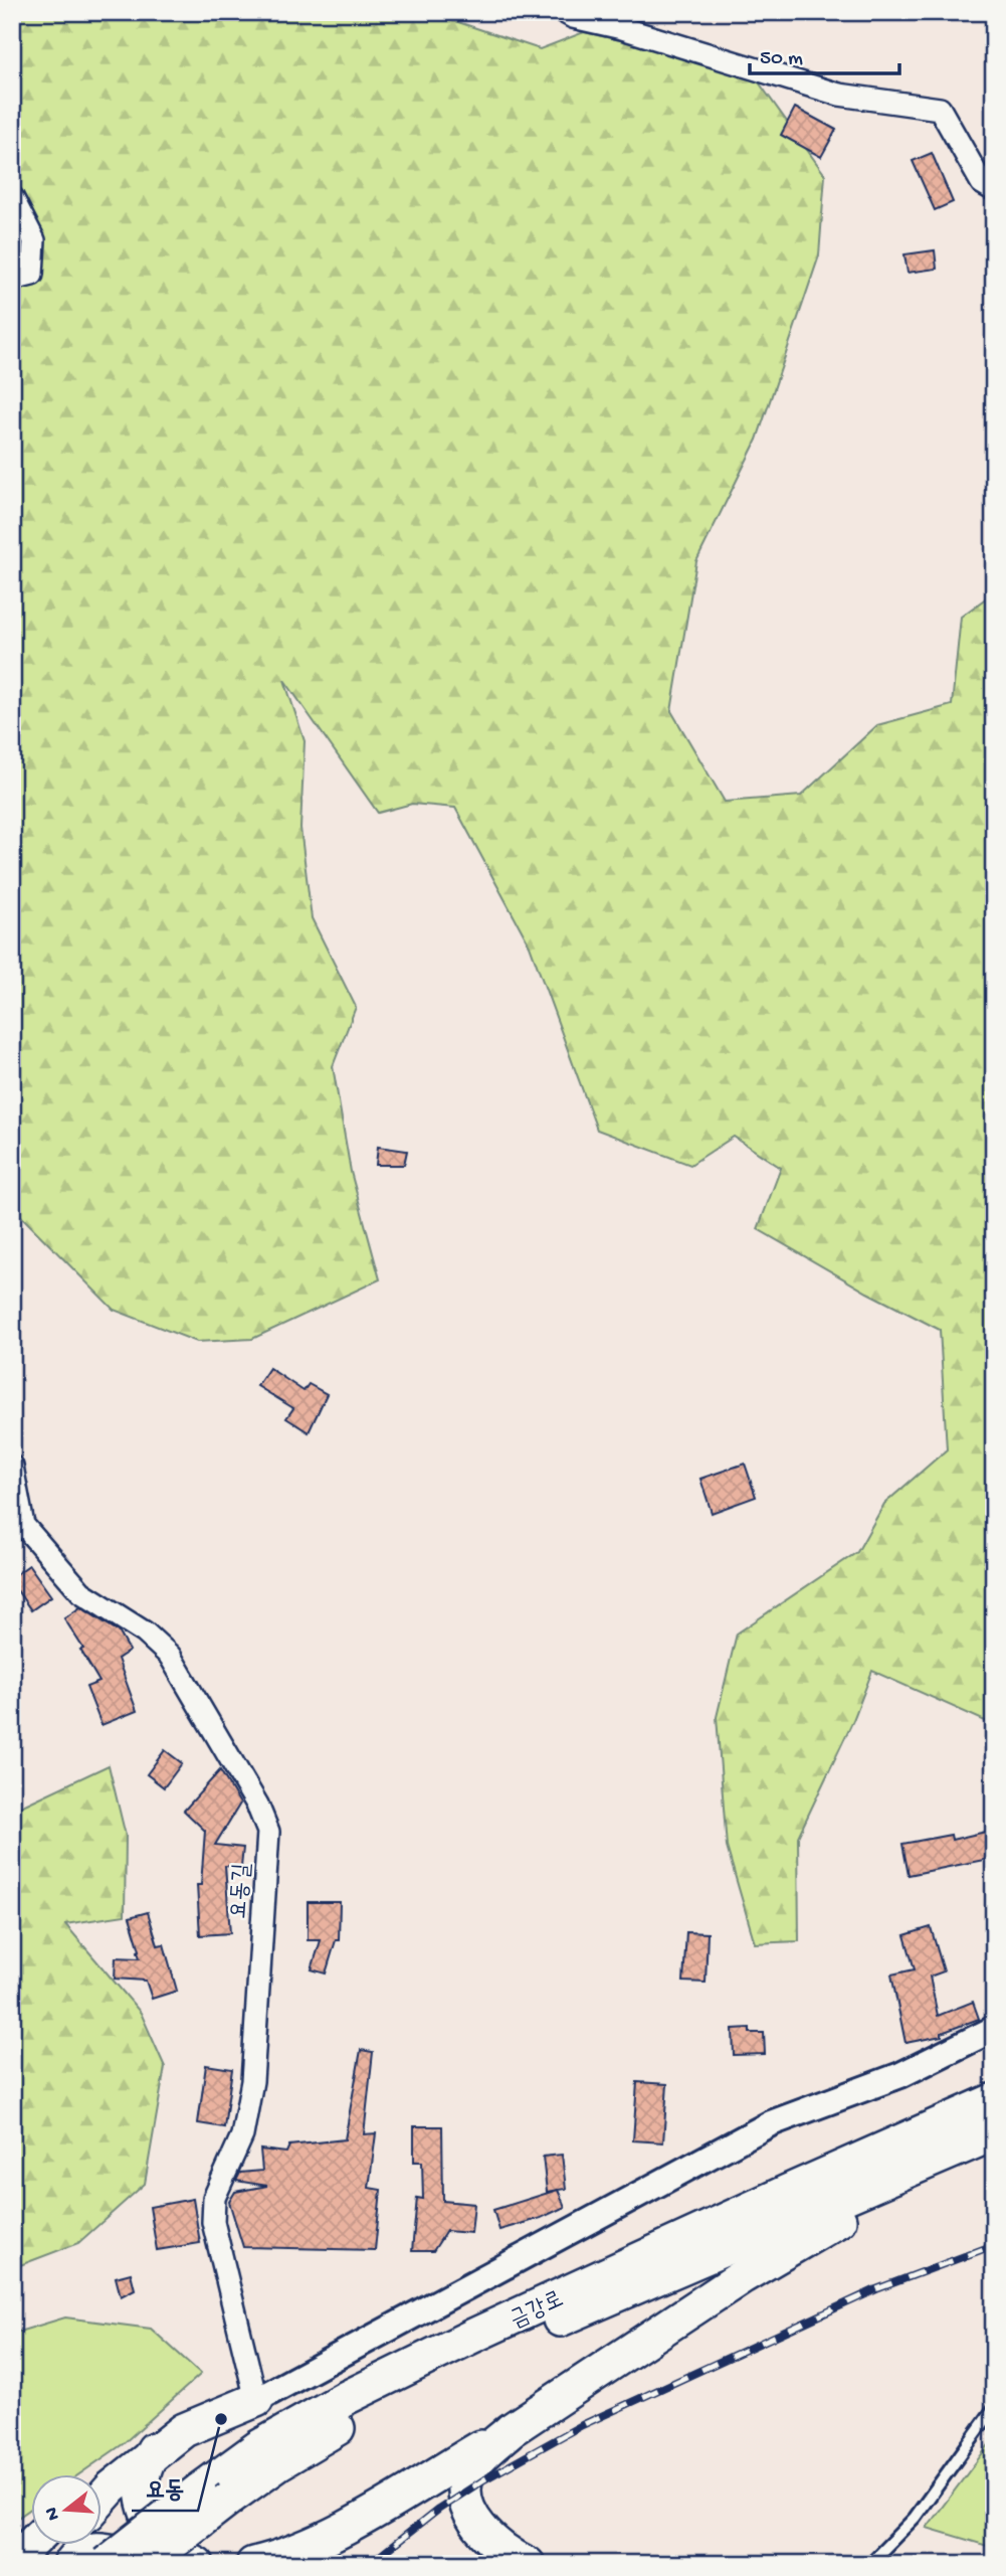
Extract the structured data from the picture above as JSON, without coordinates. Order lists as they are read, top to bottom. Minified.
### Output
{"streets":{"highway":["금강로"],"street":["요동길"]},"places":["요동"],"scale_bar":"50 m","north":"left"}
